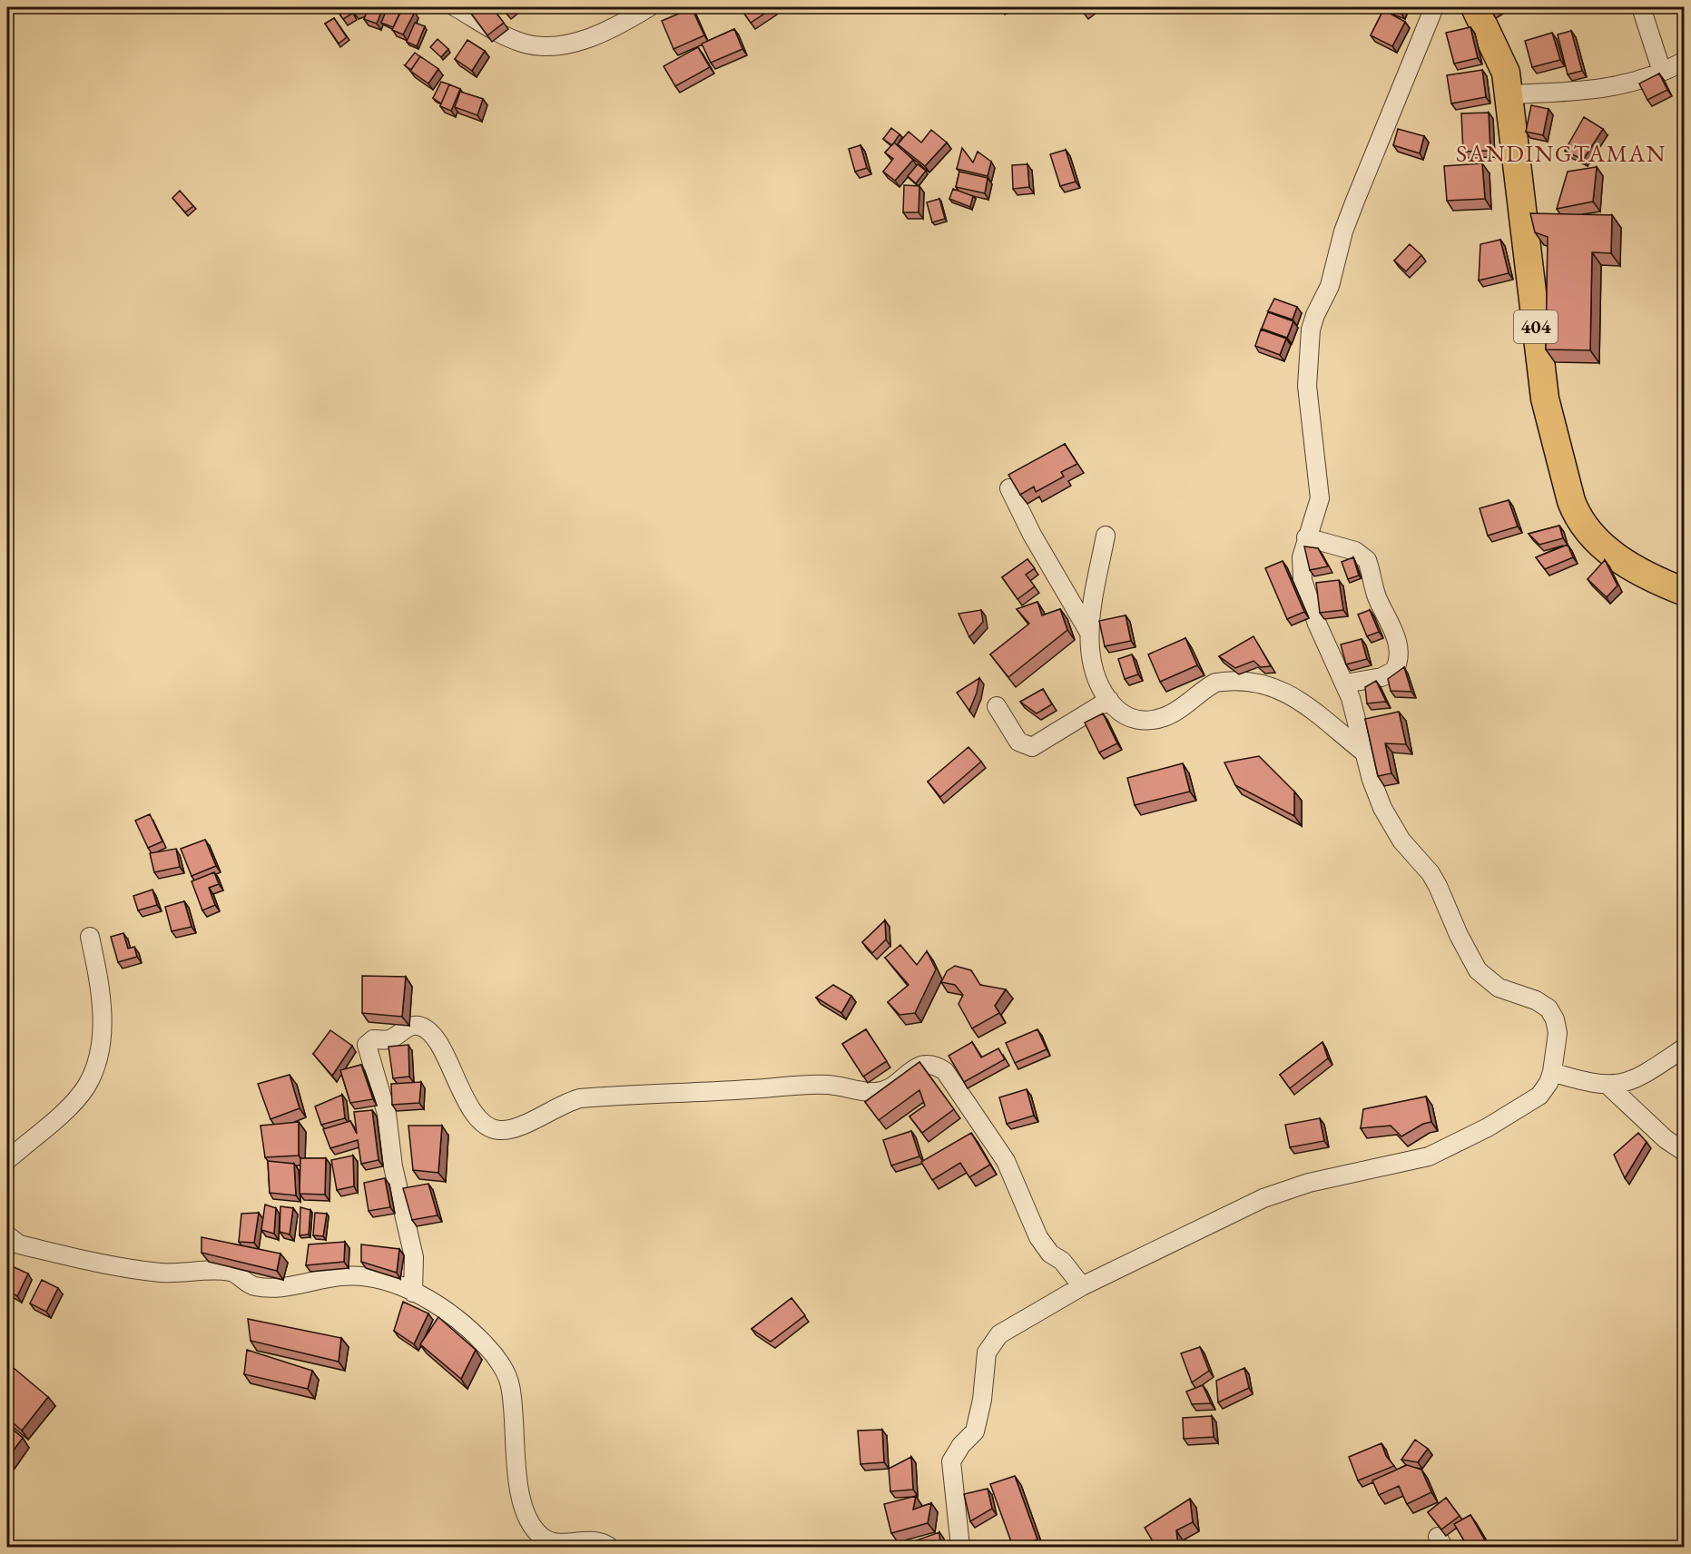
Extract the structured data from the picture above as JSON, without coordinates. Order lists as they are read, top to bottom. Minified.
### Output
{"streets":{"main road":["404"]},"districts":["SANDINGTAMAN"]}
